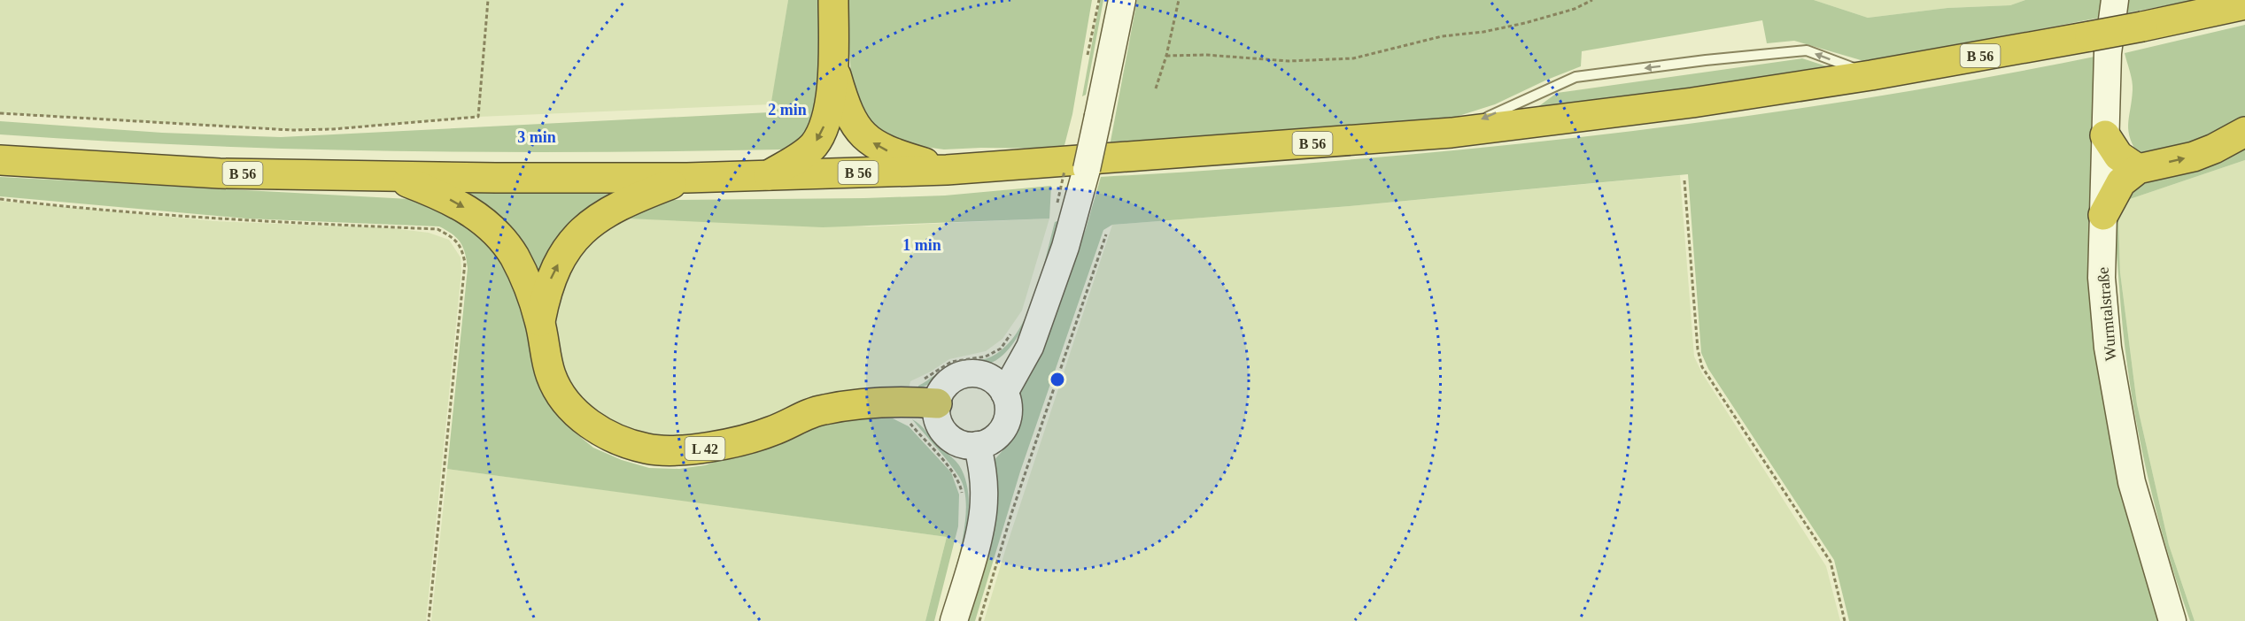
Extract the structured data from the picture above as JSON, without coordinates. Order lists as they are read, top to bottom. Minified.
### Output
{"streets":{"highway":["B 56","L 42"],"main road":["Wurmtalstraße"]},"rings":["2 min","3 min","1 min"]}
